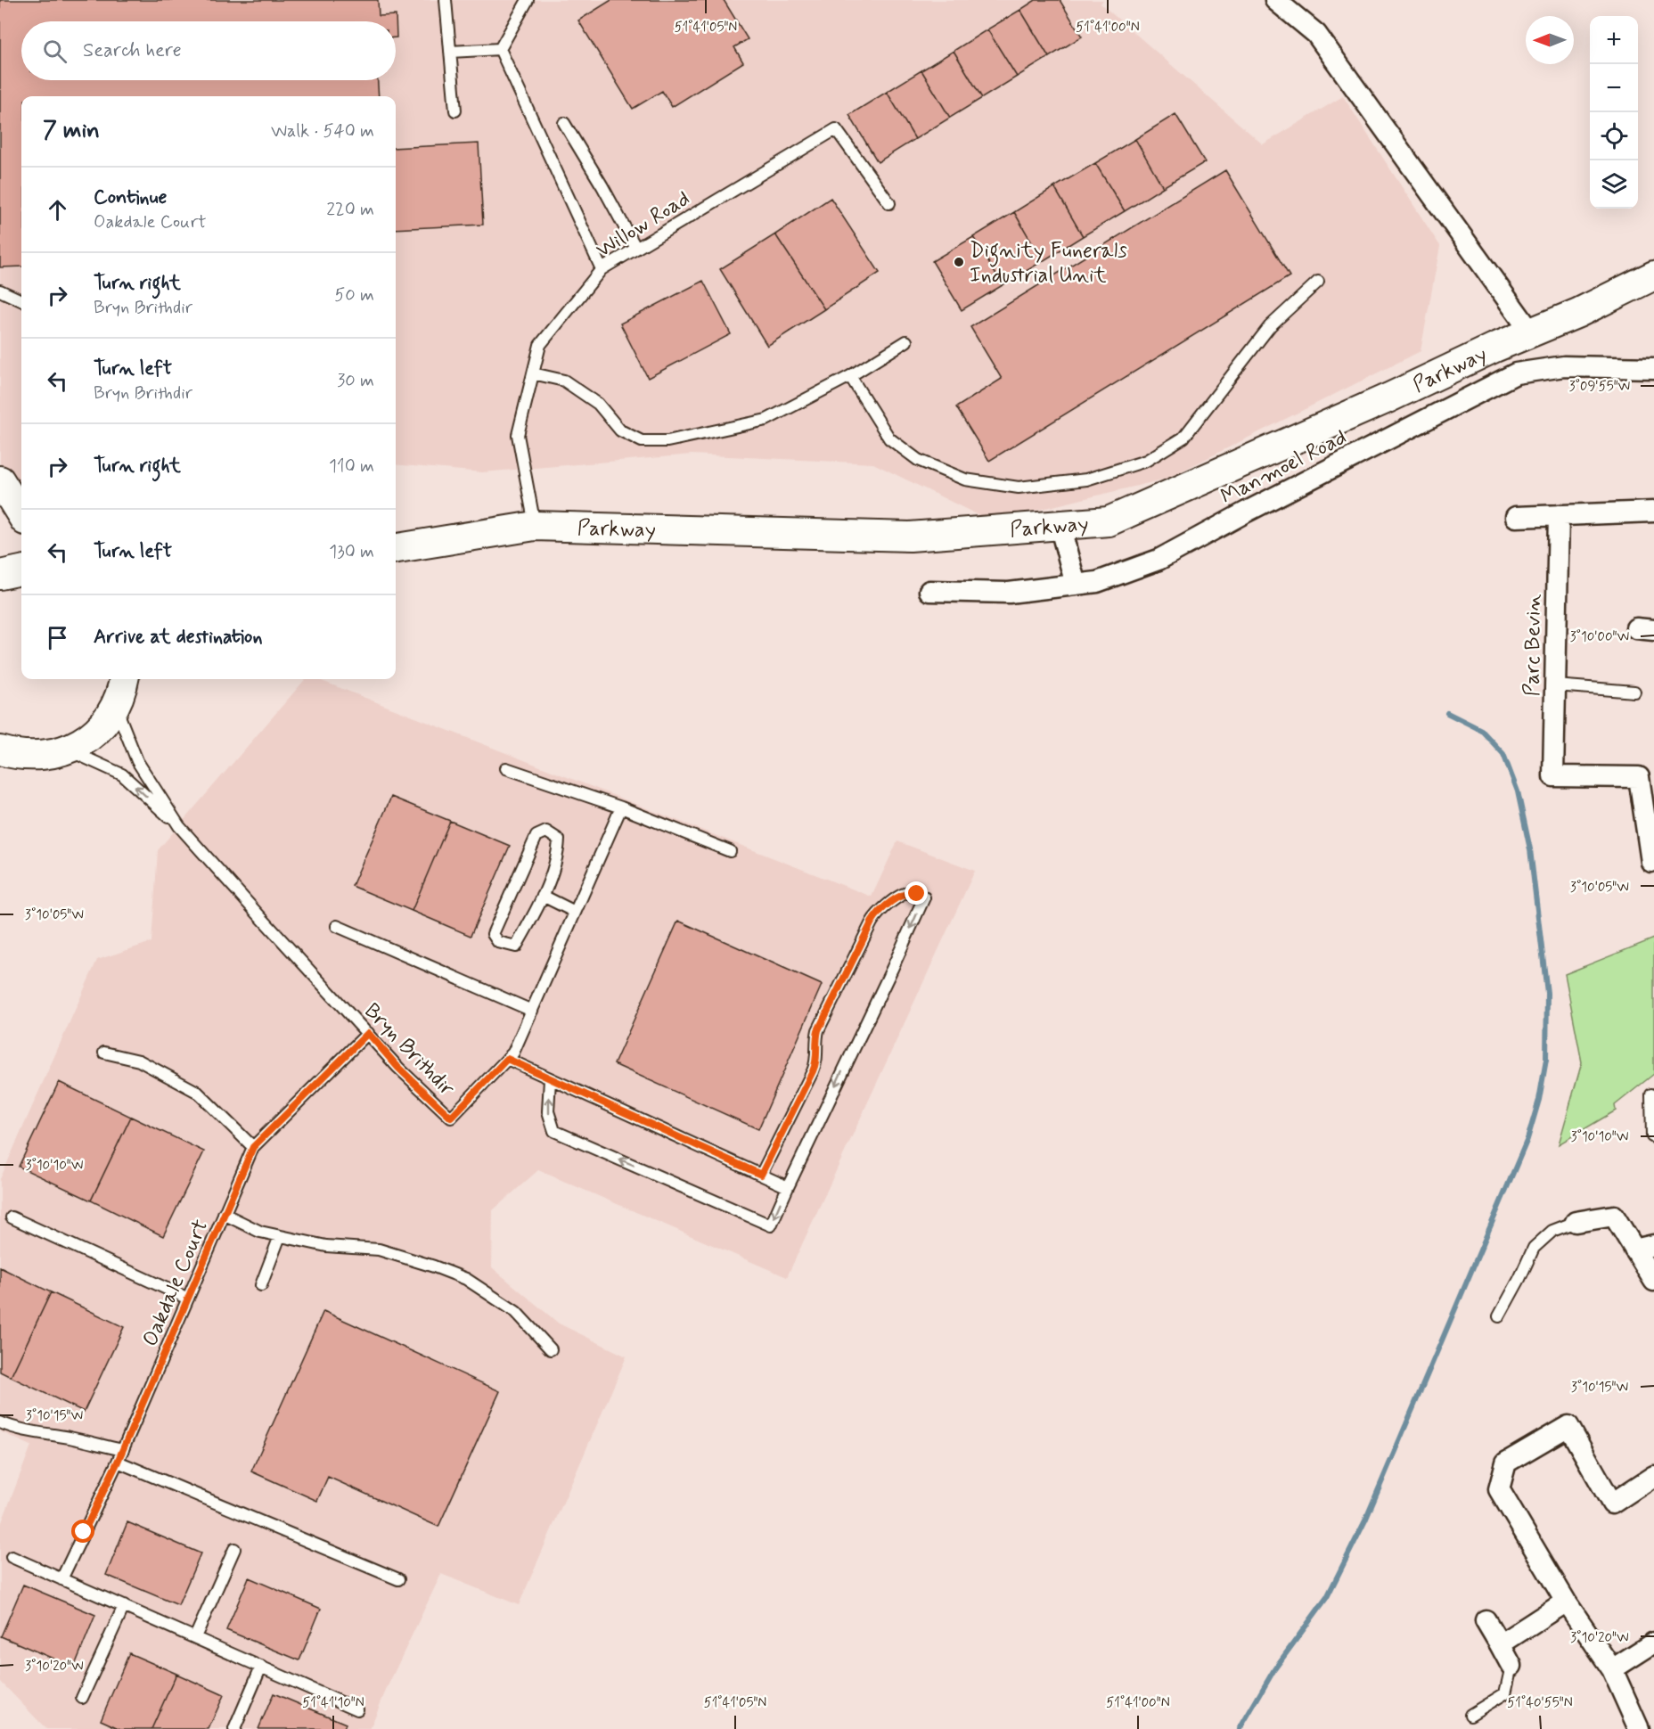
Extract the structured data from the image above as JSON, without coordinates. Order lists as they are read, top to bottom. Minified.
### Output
{"streets":{"main road":["Parkway"],"street":["Manmoel Road","Parc Bevin"],"lane":["Willow Road","Bryn Brithdir","Oakdale Court"]},"crossings":[["Willow Road","Parkway"],["Bryn Brithdir","Oakdale Court"]],"places":["Dignity Funerals Industrial Unit"],"north":"left","page":{"map_buttons":["+","−"],"search":"Search here","heading":["7 min","Walk · 540 m"],"list":[["Continue","Oakdale Court","220 m"],["Turn right","Bryn Brithdir","50 m"],["Turn left","Bryn Brithdir","30 m"],["Turn right","110 m"],["Turn left","130 m"],"Arrive at destination"]},"coordinates":["51°41'05\"N","51°41'00\"N","3°09'55\"W","3°10'00\"W","3°10'05\"W","3°10'10\"W","3°10'15\"W","3°10'20\"W","51°41'10\"N","51°40'55\"N"]}
